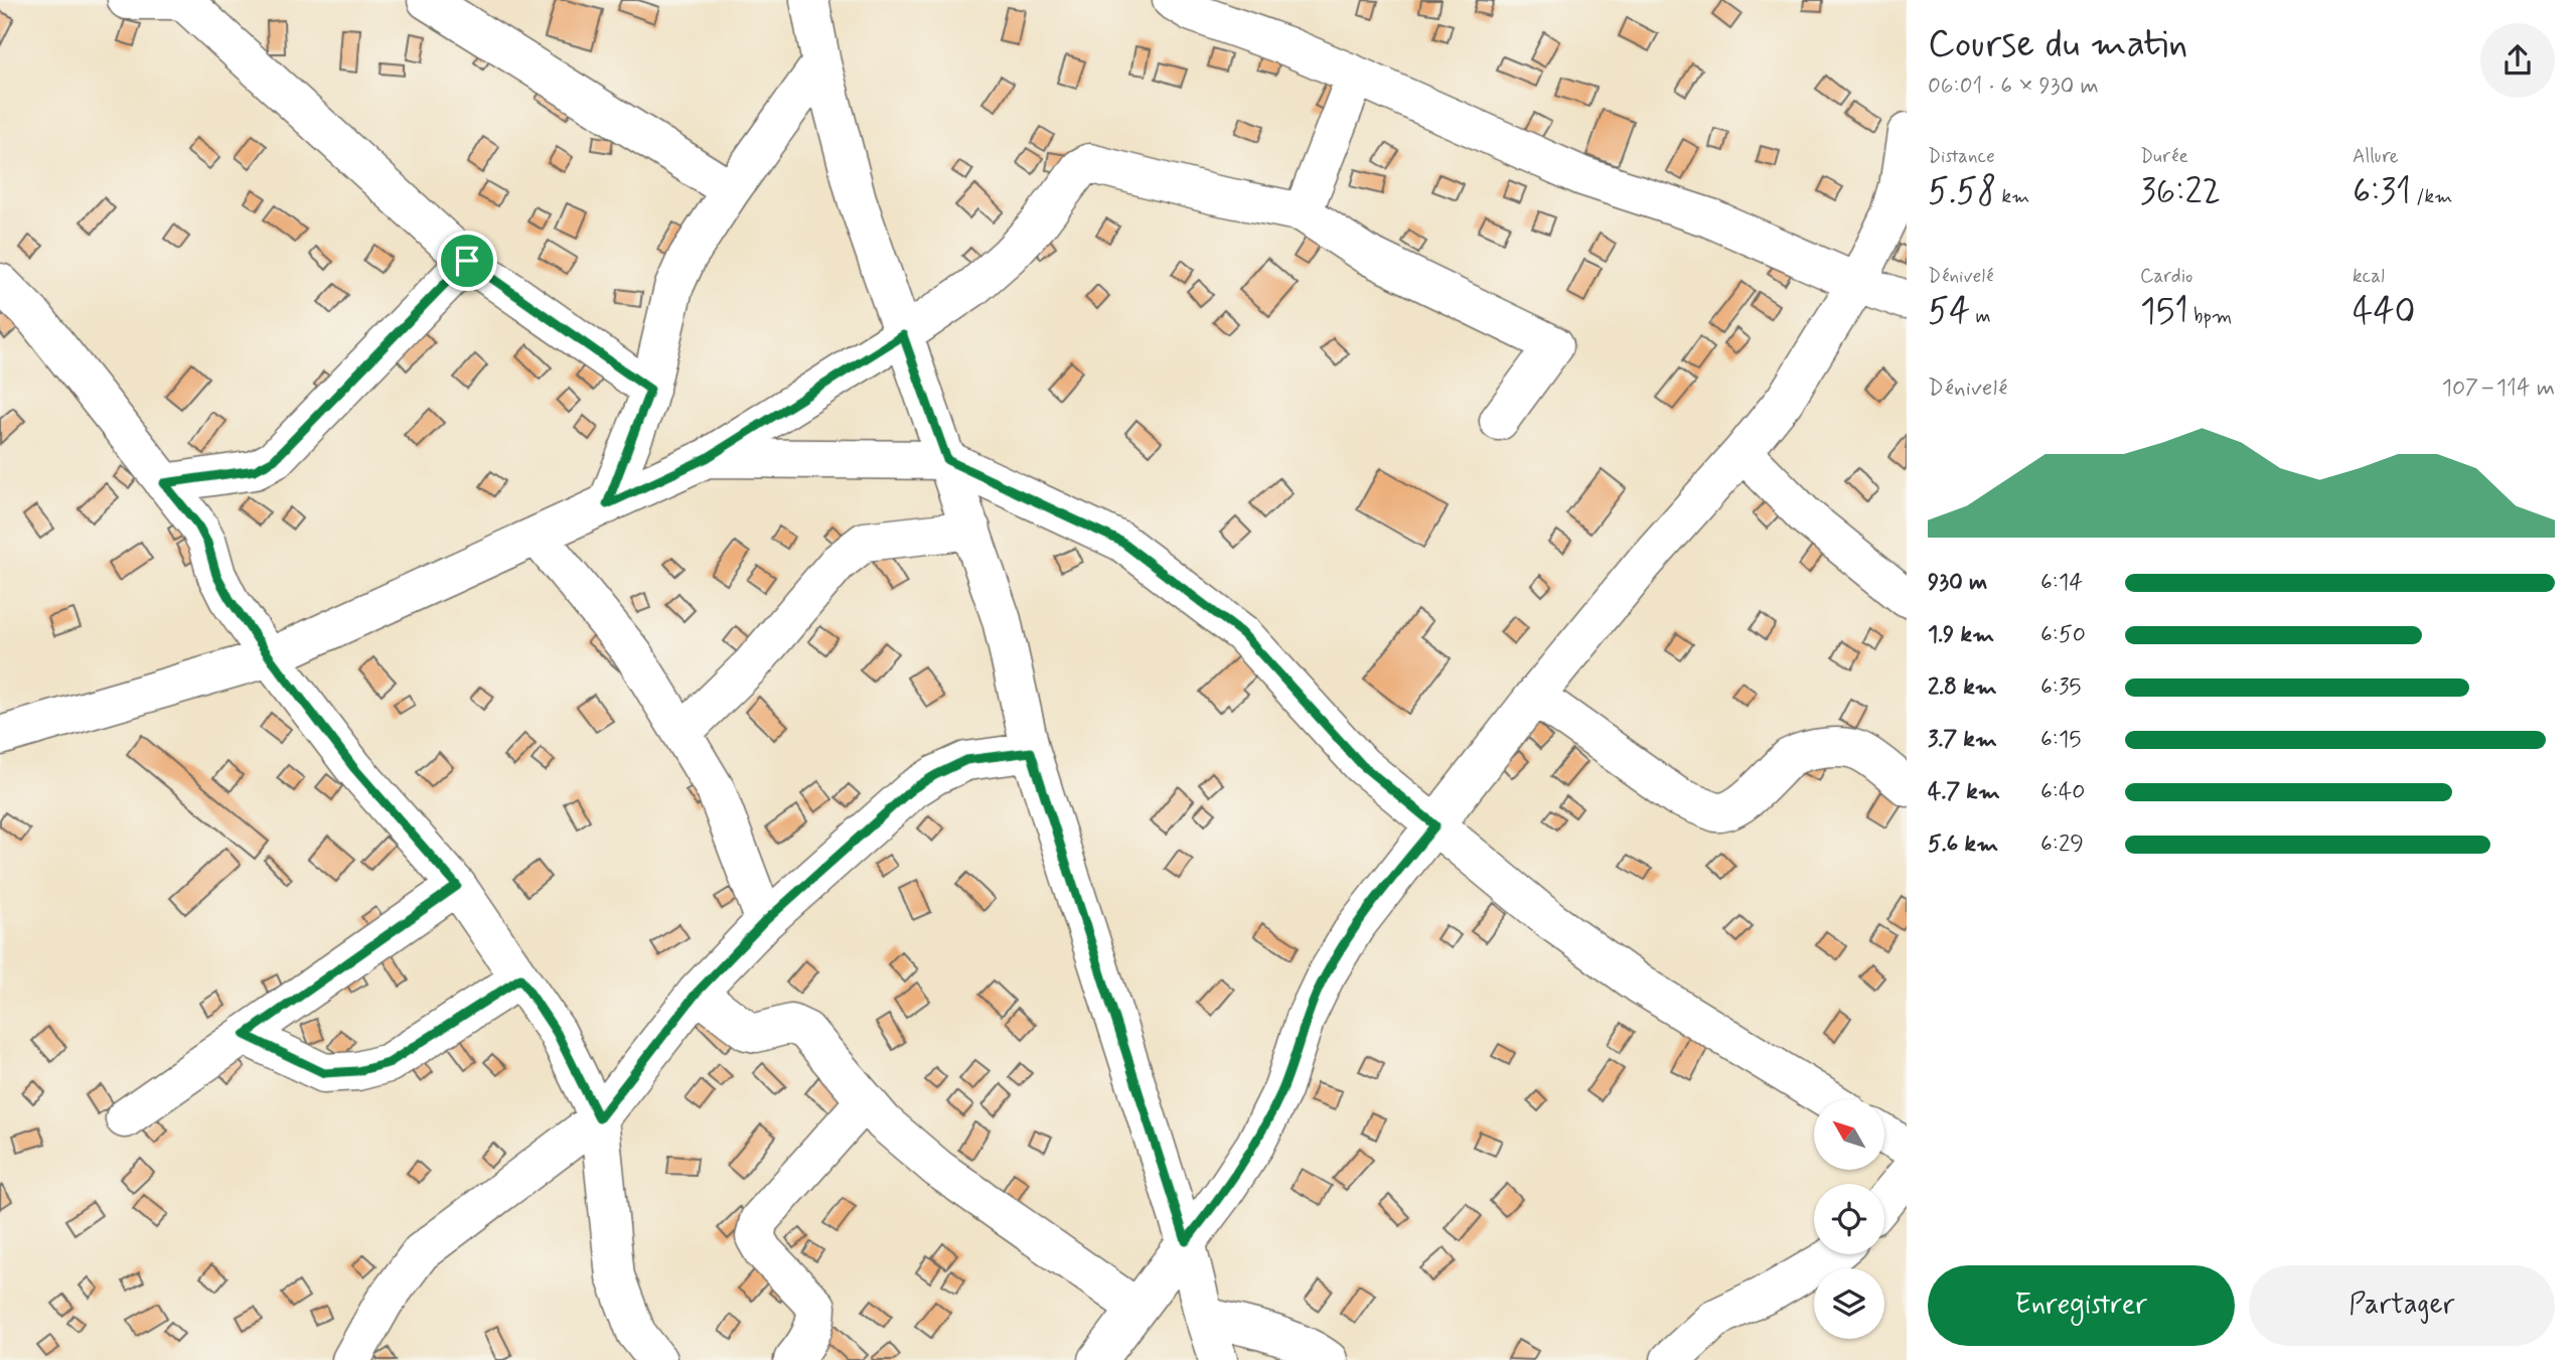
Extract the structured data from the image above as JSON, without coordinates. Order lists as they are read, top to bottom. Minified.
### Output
{"north":"top left","page":{"heading":["Course du matin","06:01 · 6 × 930 m"],"stats":[["Distance","5.58 km"],["Durée","36:22"],["Allure","6:31 /km"],["Dénivelé","54 m"],["Cardio","151 bpm"],["kcal","440"]],"chart":["Dénivelé","107–114 m"],"list":[{"name":"930 m","note":"6:14"},{"name":"1.9 km","note":"6:50"},{"name":"2.8 km","note":"6:35"},{"name":"3.7 km","note":"6:15"},{"name":"4.7 km","note":"6:40"},{"name":"5.6 km","note":"6:29"}],"buttons":["Enregistrer","Partager"]}}
